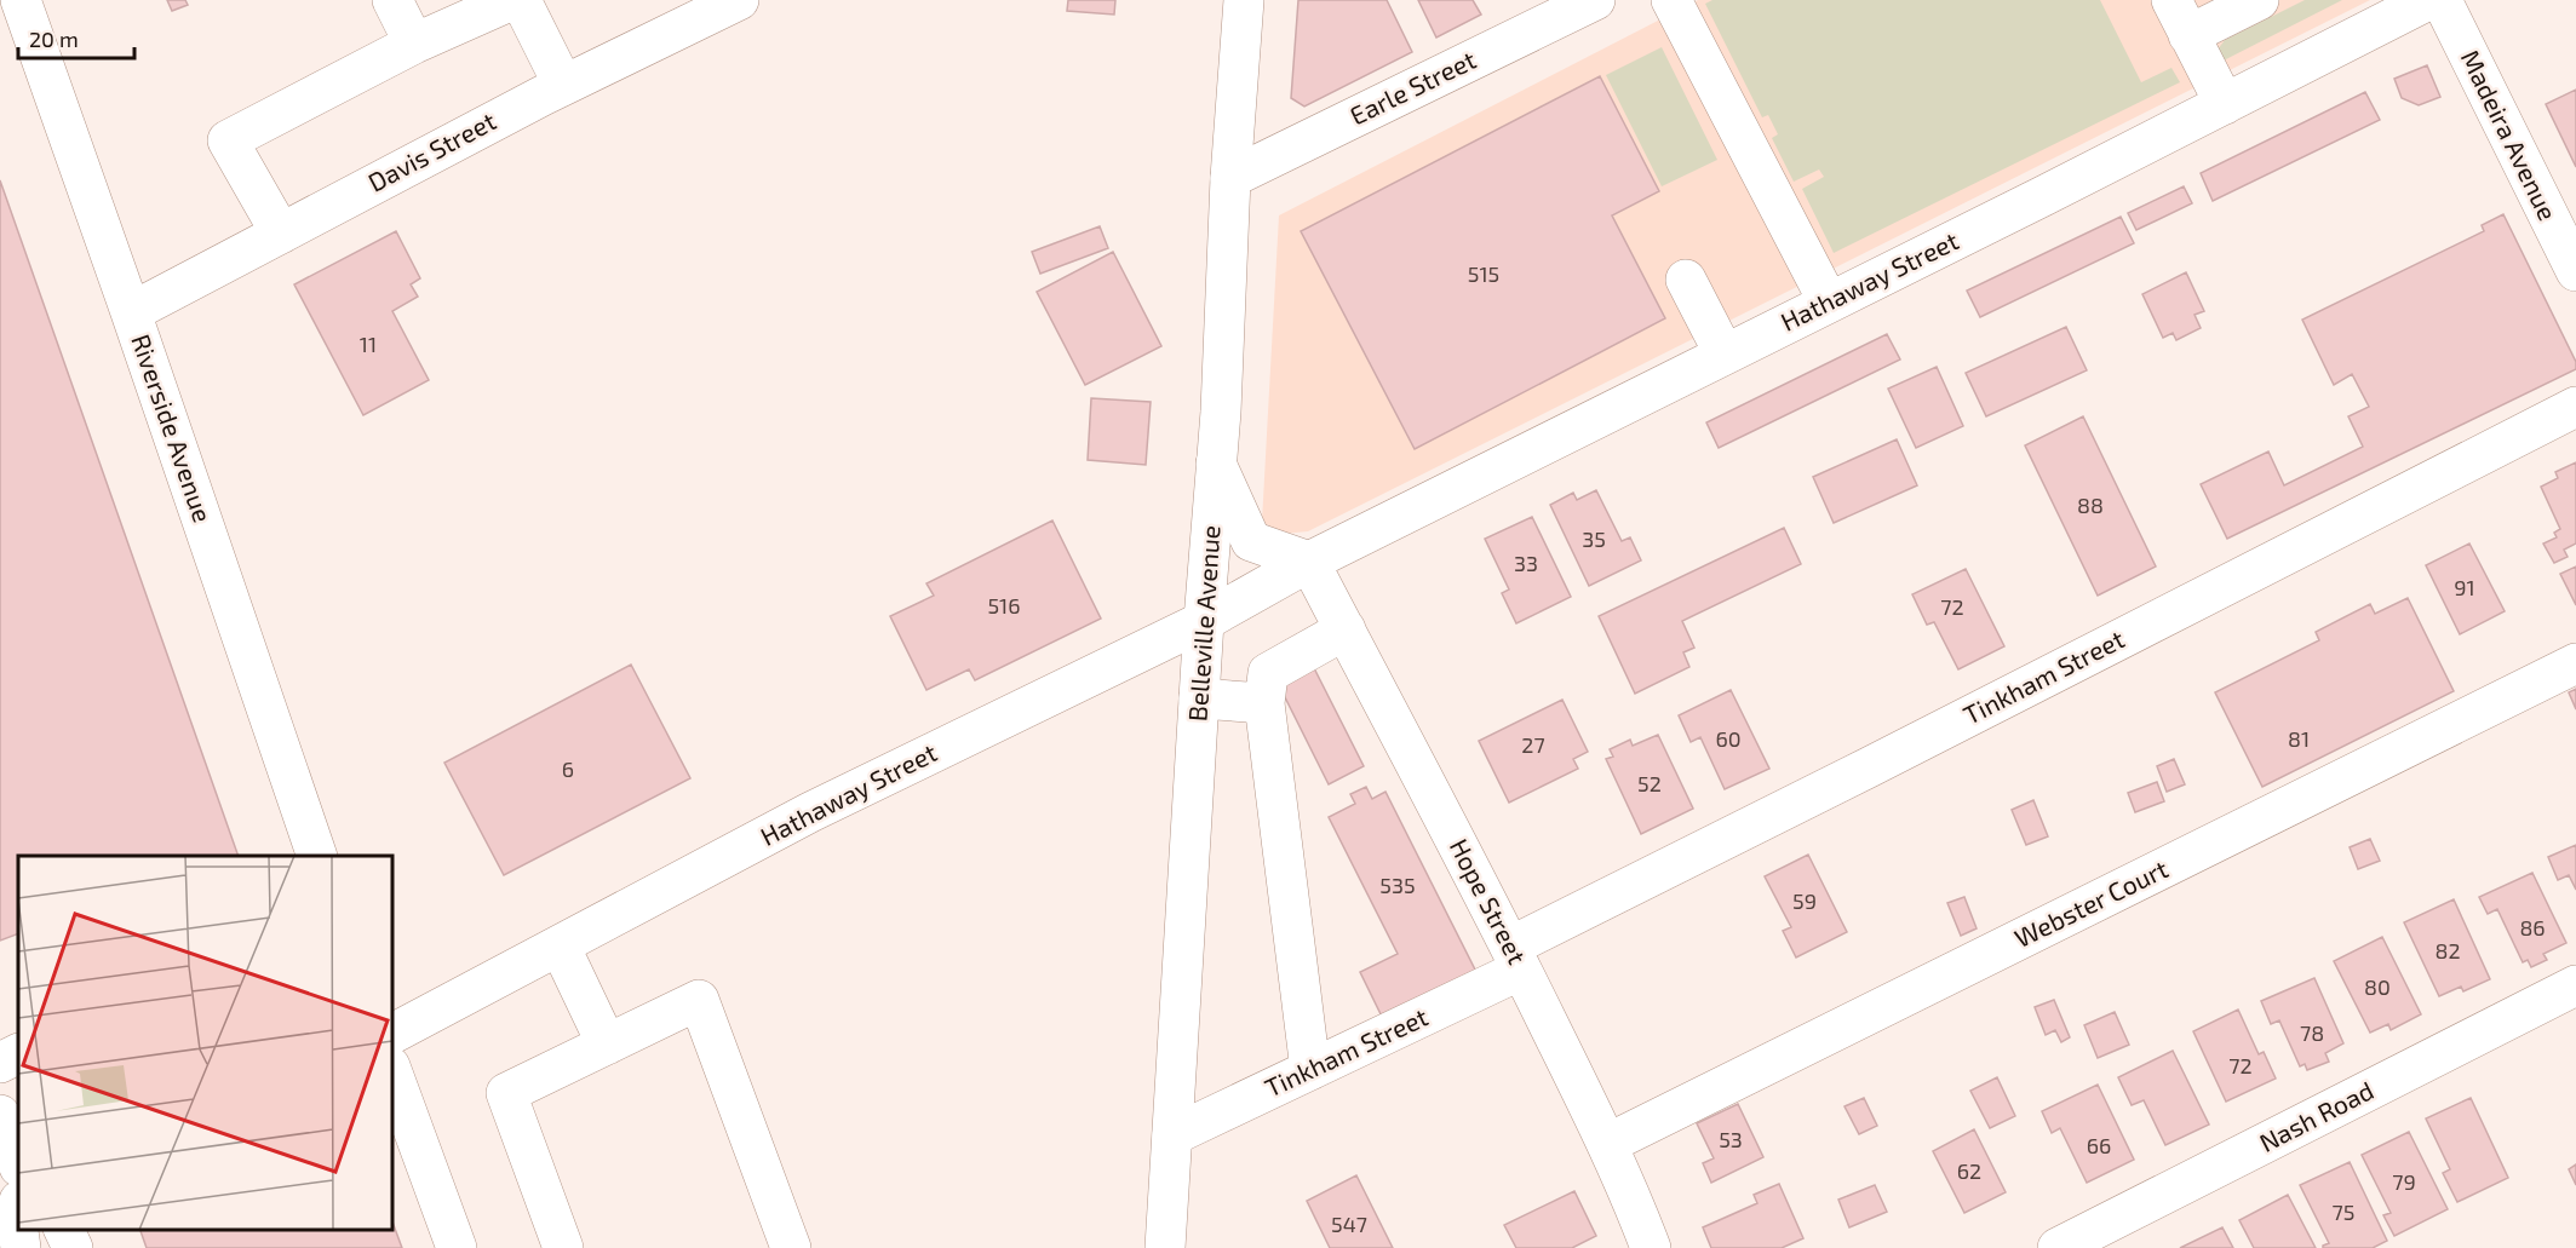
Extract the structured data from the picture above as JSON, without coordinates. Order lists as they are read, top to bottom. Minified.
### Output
{"streets":{"street":["Earle Street","Madeira Avenue","Davis Street","Hathaway Street","Riverside Avenue","Belleville Avenue","Tinkham Street","Hope Street","Webster Court","Nash Road"]},"crossings":[["Earle Street","Belleville Avenue"],["Davis Street","Riverside Avenue"],["Hathaway Street","Belleville Avenue"],["Hathaway Street","Hope Street"],["Belleville Avenue","Tinkham Street"],["Tinkham Street","Hope Street"],["Hope Street","Webster Court"]],"house_numbers":["515","11","88","35","33","91","516","72","60","81","27","6","52","535","59","86","82","80","78","72","53","66","62","79","75","547"],"scale_bar":"20 m"}
